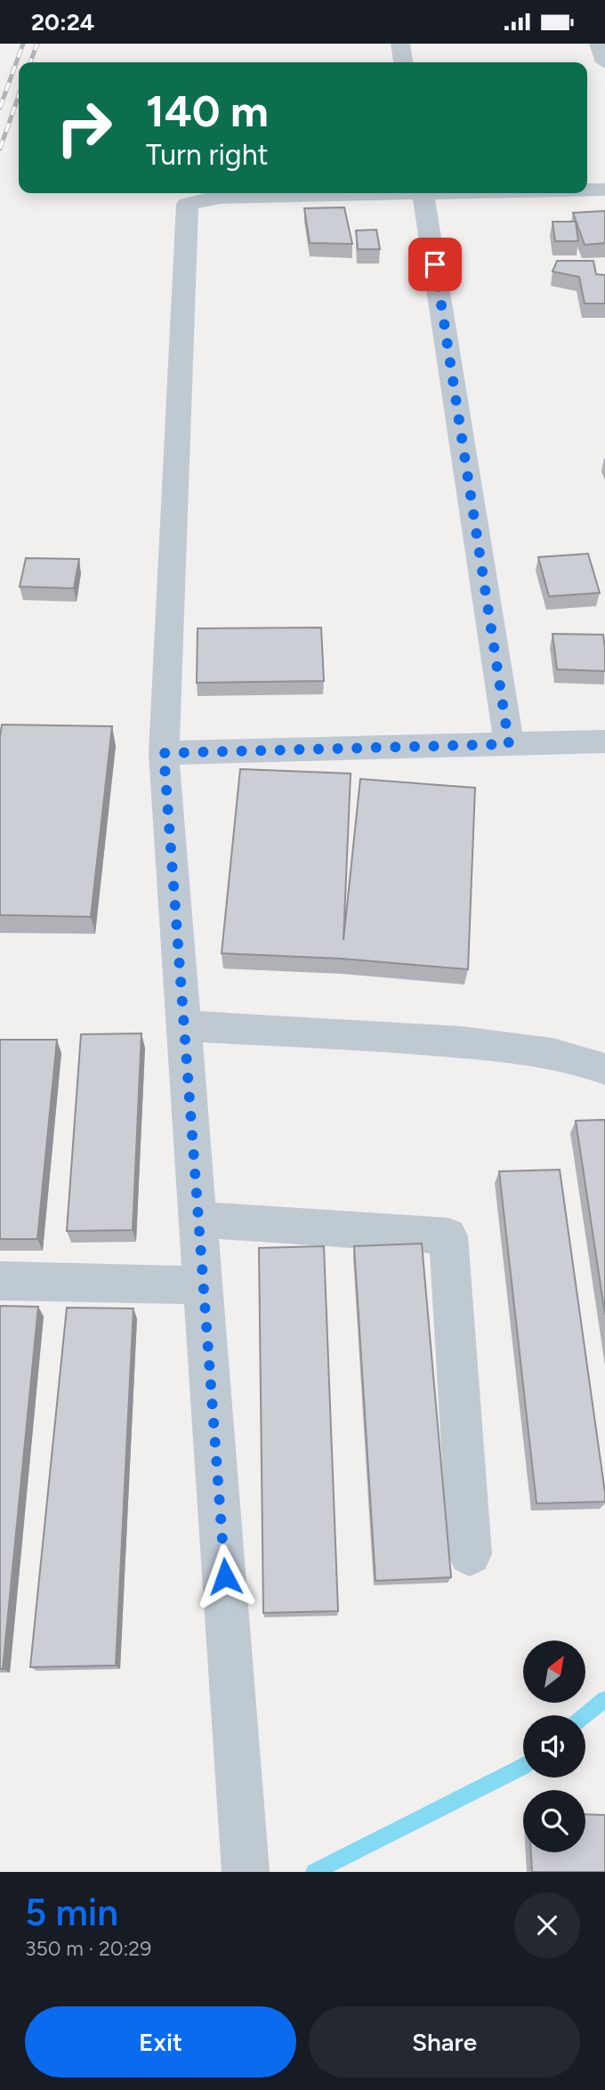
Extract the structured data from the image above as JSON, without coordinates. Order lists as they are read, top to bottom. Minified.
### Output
{"north":"top right","page":{"status":"20:24","turn":["140 m","Turn right"],"heading":["5 min","350 m · 20:29"],"buttons":["Exit","Share"]}}
